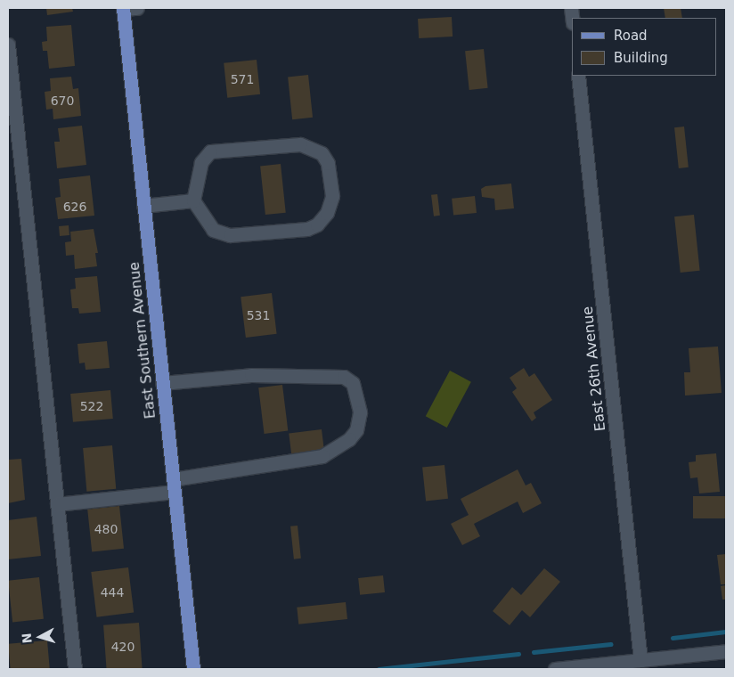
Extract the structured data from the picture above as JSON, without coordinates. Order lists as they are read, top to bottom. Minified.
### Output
{"streets":{"main road":["East Southern Avenue"],"street":["East 26th Avenue"]},"house_numbers":["571","670","626","531","522","480","444","420"],"legend":["Road","Building"],"north":"left"}
